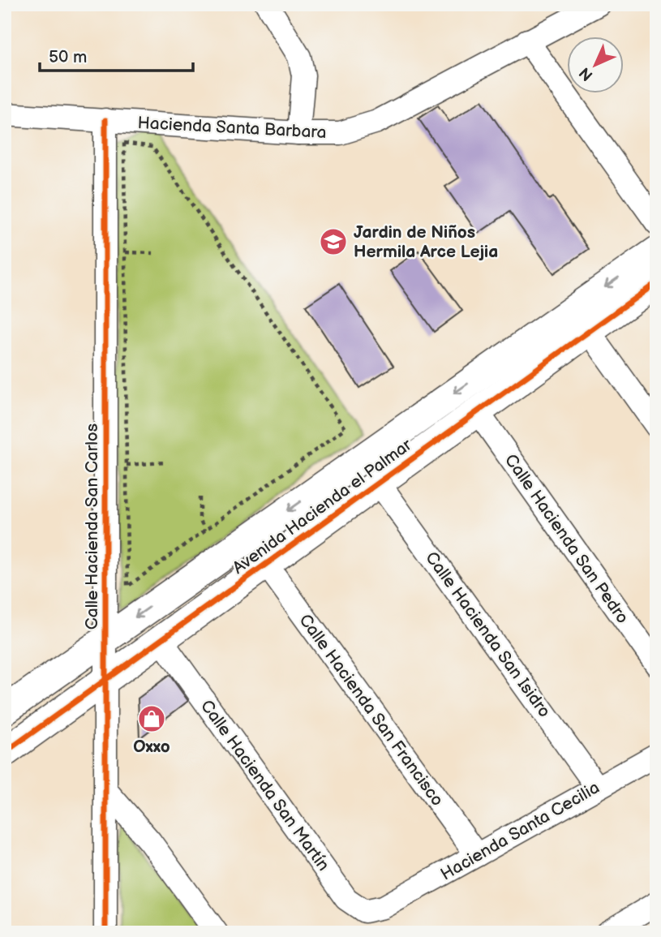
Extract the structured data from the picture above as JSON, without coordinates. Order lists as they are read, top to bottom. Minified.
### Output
{"streets":{"street":["Hacienda Santa Barbara","Avenida Hacienda el Palmar","Calle Hacienda San Carlos","Calle Hacienda San Pedro","Calle Hacienda San Isidro","Calle Hacienda San Francisco","Calle Hacienda San Martín","Hacienda Santa Cecilia"]},"crossings":[["Hacienda Santa Barbara","Calle Hacienda San Carlos"],["Avenida Hacienda el Palmar","Calle Hacienda San Carlos"],["Avenida Hacienda el Palmar","Calle Hacienda San Pedro"],["Avenida Hacienda el Palmar","Calle Hacienda San Isidro"],["Avenida Hacienda el Palmar","Calle Hacienda San Francisco"],["Avenida Hacienda el Palmar","Calle Hacienda San Martín"],["Calle Hacienda San Isidro","Hacienda Santa Cecilia"],["Calle Hacienda San Francisco","Hacienda Santa Cecilia"],["Calle Hacienda San Martín","Hacienda Santa Cecilia"]],"places":{"school or university":["Jardin de Niños Hermila Arce Lejia"],"shop":["Oxxo"]},"scale_bar":"50 m","north":"bottom left"}
